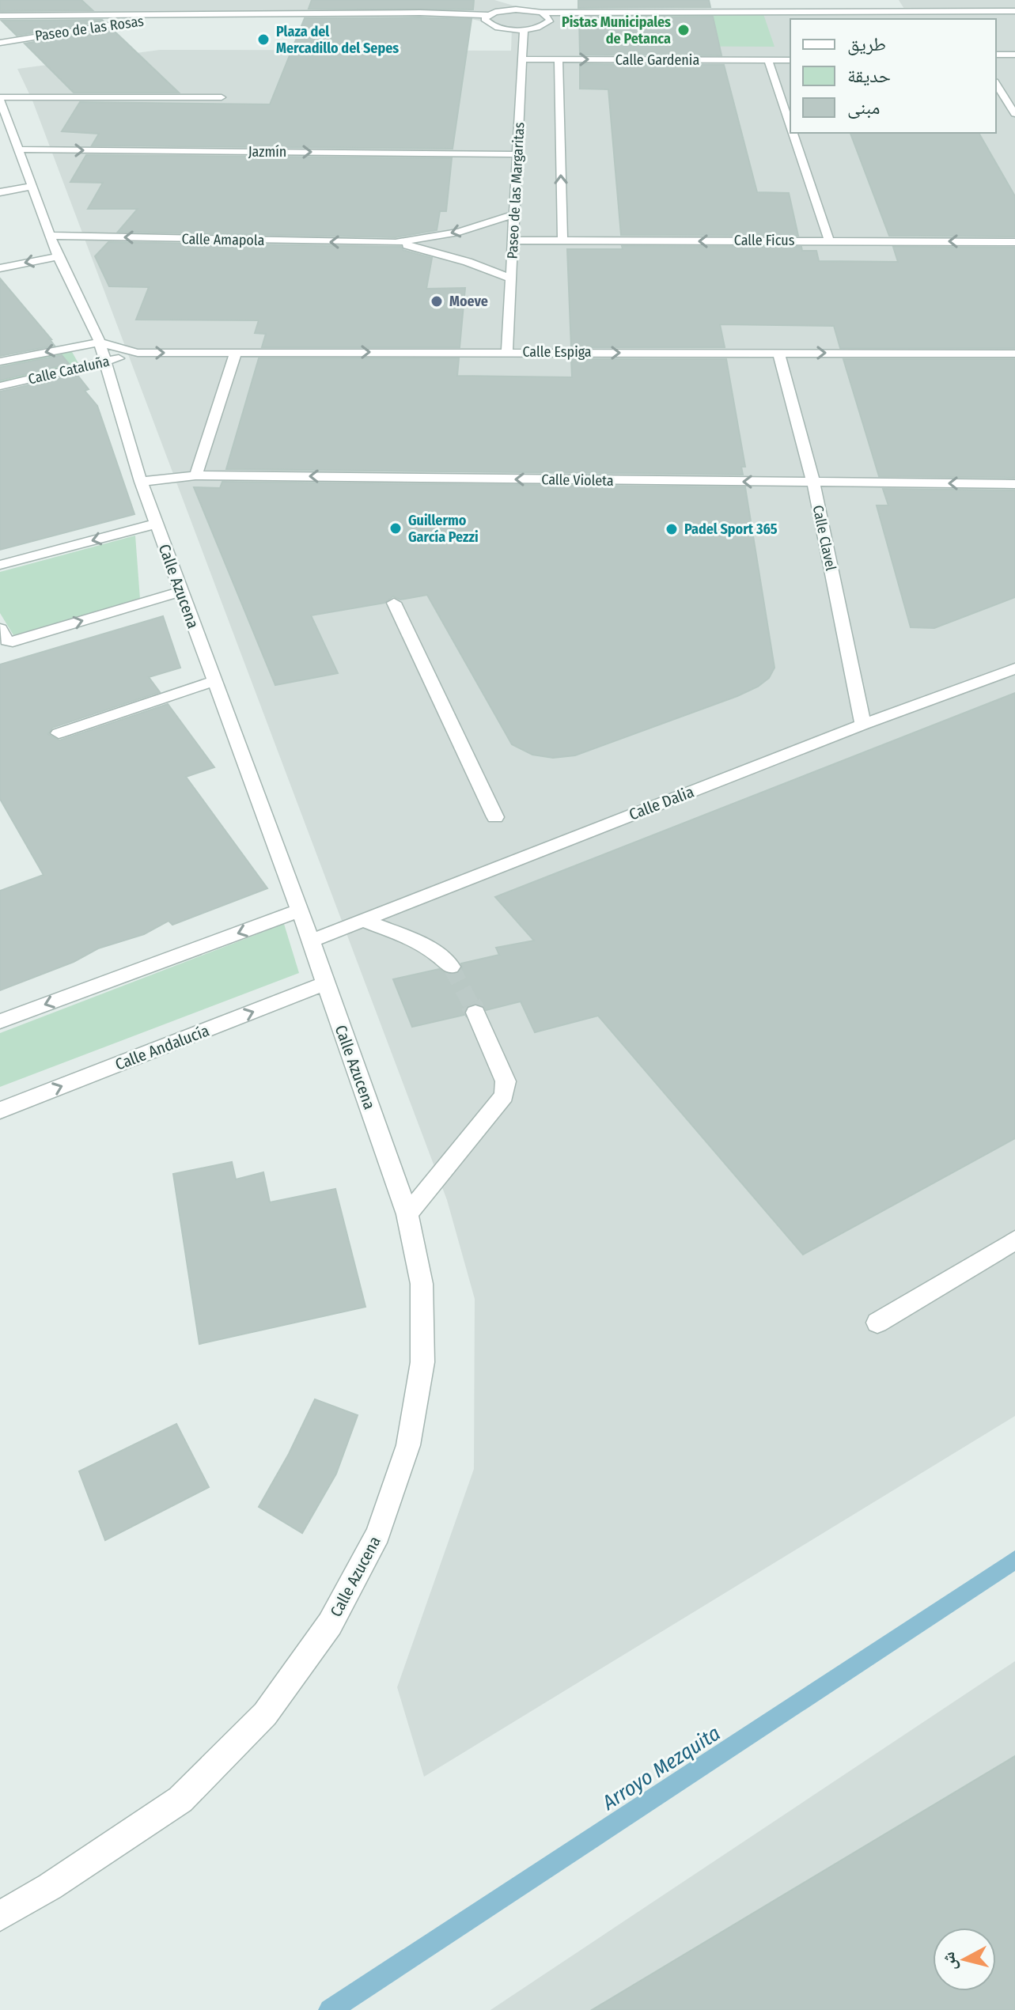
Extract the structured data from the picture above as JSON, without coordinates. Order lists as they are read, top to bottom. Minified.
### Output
{"streets":{"street":["Paseo de las Rosas","Calle Gardenia","Jazmín","Paseo de las Margaritas","Calle Amapola","Calle Ficus","Calle Espiga","Calle Cataluña","Calle Violeta","Calle Clavel","Calle Azucena","Calle Dalia","Calle Andalucía"]},"crossings":[["Calle Gardenia","Paseo de las Margaritas"],["Jazmín","Paseo de las Margaritas"],["Jazmín","Calle Azucena"],["Paseo de las Margaritas","Calle Amapola"],["Paseo de las Margaritas","Calle Ficus"],["Paseo de las Margaritas","Calle Espiga"],["Calle Amapola","Calle Azucena"],["Calle Espiga","Calle Cataluña"],["Calle Espiga","Calle Clavel"],["Calle Espiga","Calle Azucena"],["Calle Cataluña","Calle Azucena"],["Calle Violeta","Calle Clavel"],["Calle Violeta","Calle Azucena"],["Calle Clavel","Calle Dalia"],["Calle Azucena","Calle Dalia"],["Calle Azucena","Calle Andalucía"]],"one_way":["Calle Ficus","Calle Espiga","Calle Violeta"],"water":["Arroyo Mezquita"],"places":["Pistas Municipales de Petanca","Plaza del Mercadillo del Sepes","Moeve","Guillermo García Pezzi","Padel Sport 365"],"legend":["طريق","حديقة","مبنى"],"north":"left"}
